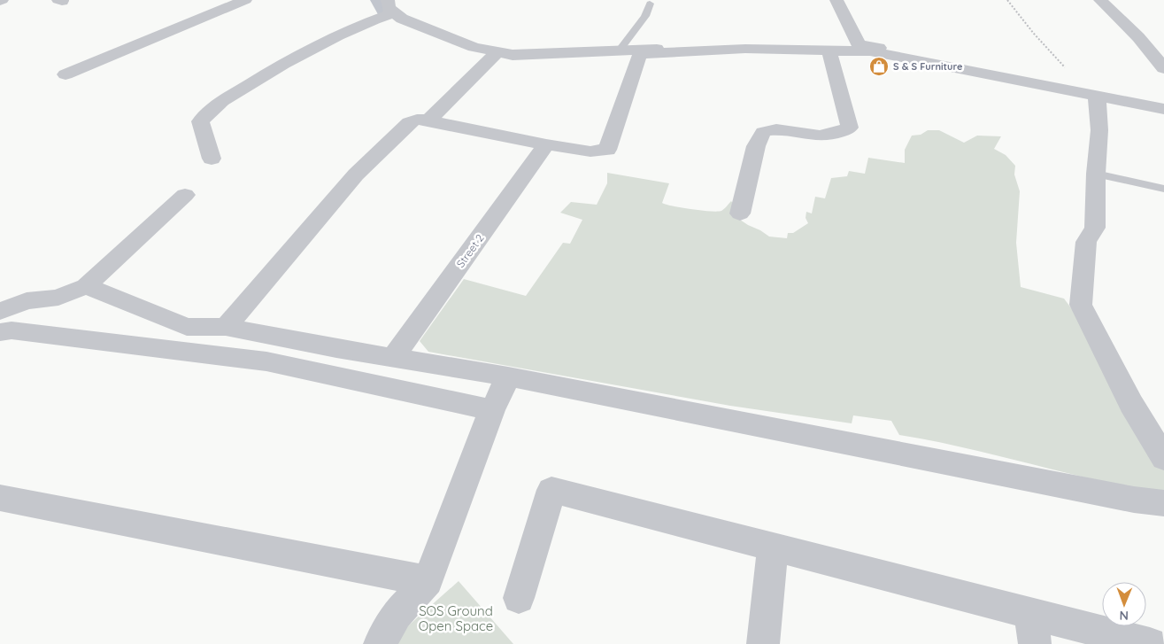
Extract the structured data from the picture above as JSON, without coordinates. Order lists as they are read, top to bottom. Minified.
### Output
{"streets":{"street":["Street 2"]},"parks":["SOS Ground Open Space"],"places":{"shop":["S & S Furniture"]},"north":"bottom"}
